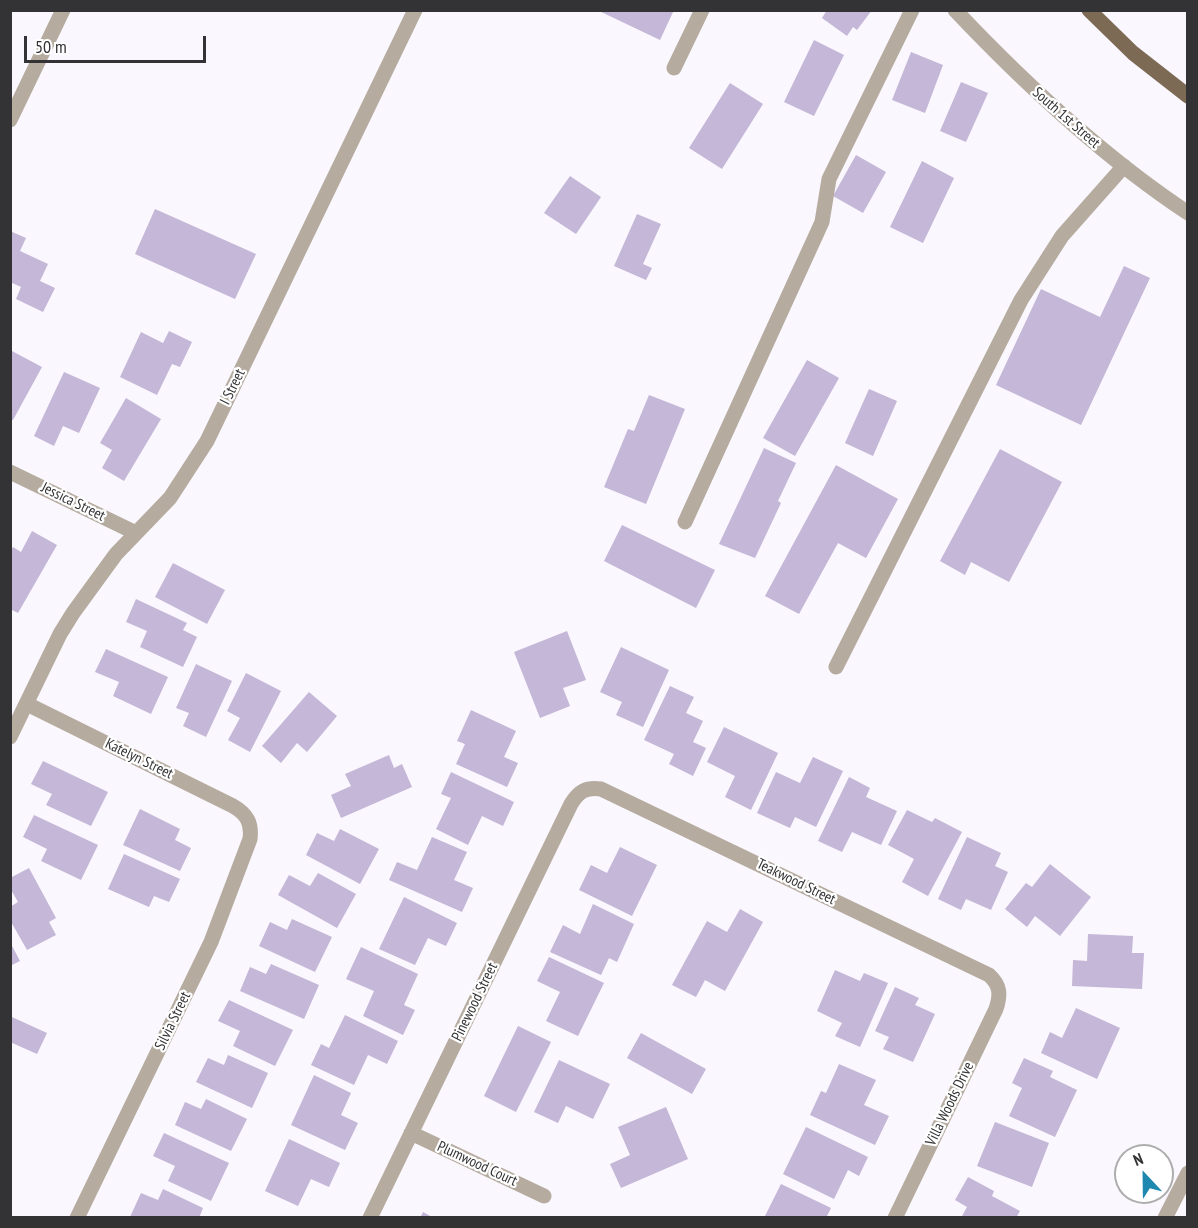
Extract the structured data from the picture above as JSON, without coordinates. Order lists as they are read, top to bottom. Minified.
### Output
{"streets":{"street":["South 1st Street","I Street","Jessica Street","Katelyn Street","Teakwood Street","Pinewood Street","Silvia Street","Villa Woods Drive","Plumwood Court"]},"crossings":[["I Street","Jessica Street"],["I Street","Katelyn Street"],["Katelyn Street","Silvia Street"],["Teakwood Street","Pinewood Street"],["Teakwood Street","Villa Woods Drive"],["Pinewood Street","Plumwood Court"]],"scale_bar":"50 m","north":"top"}
